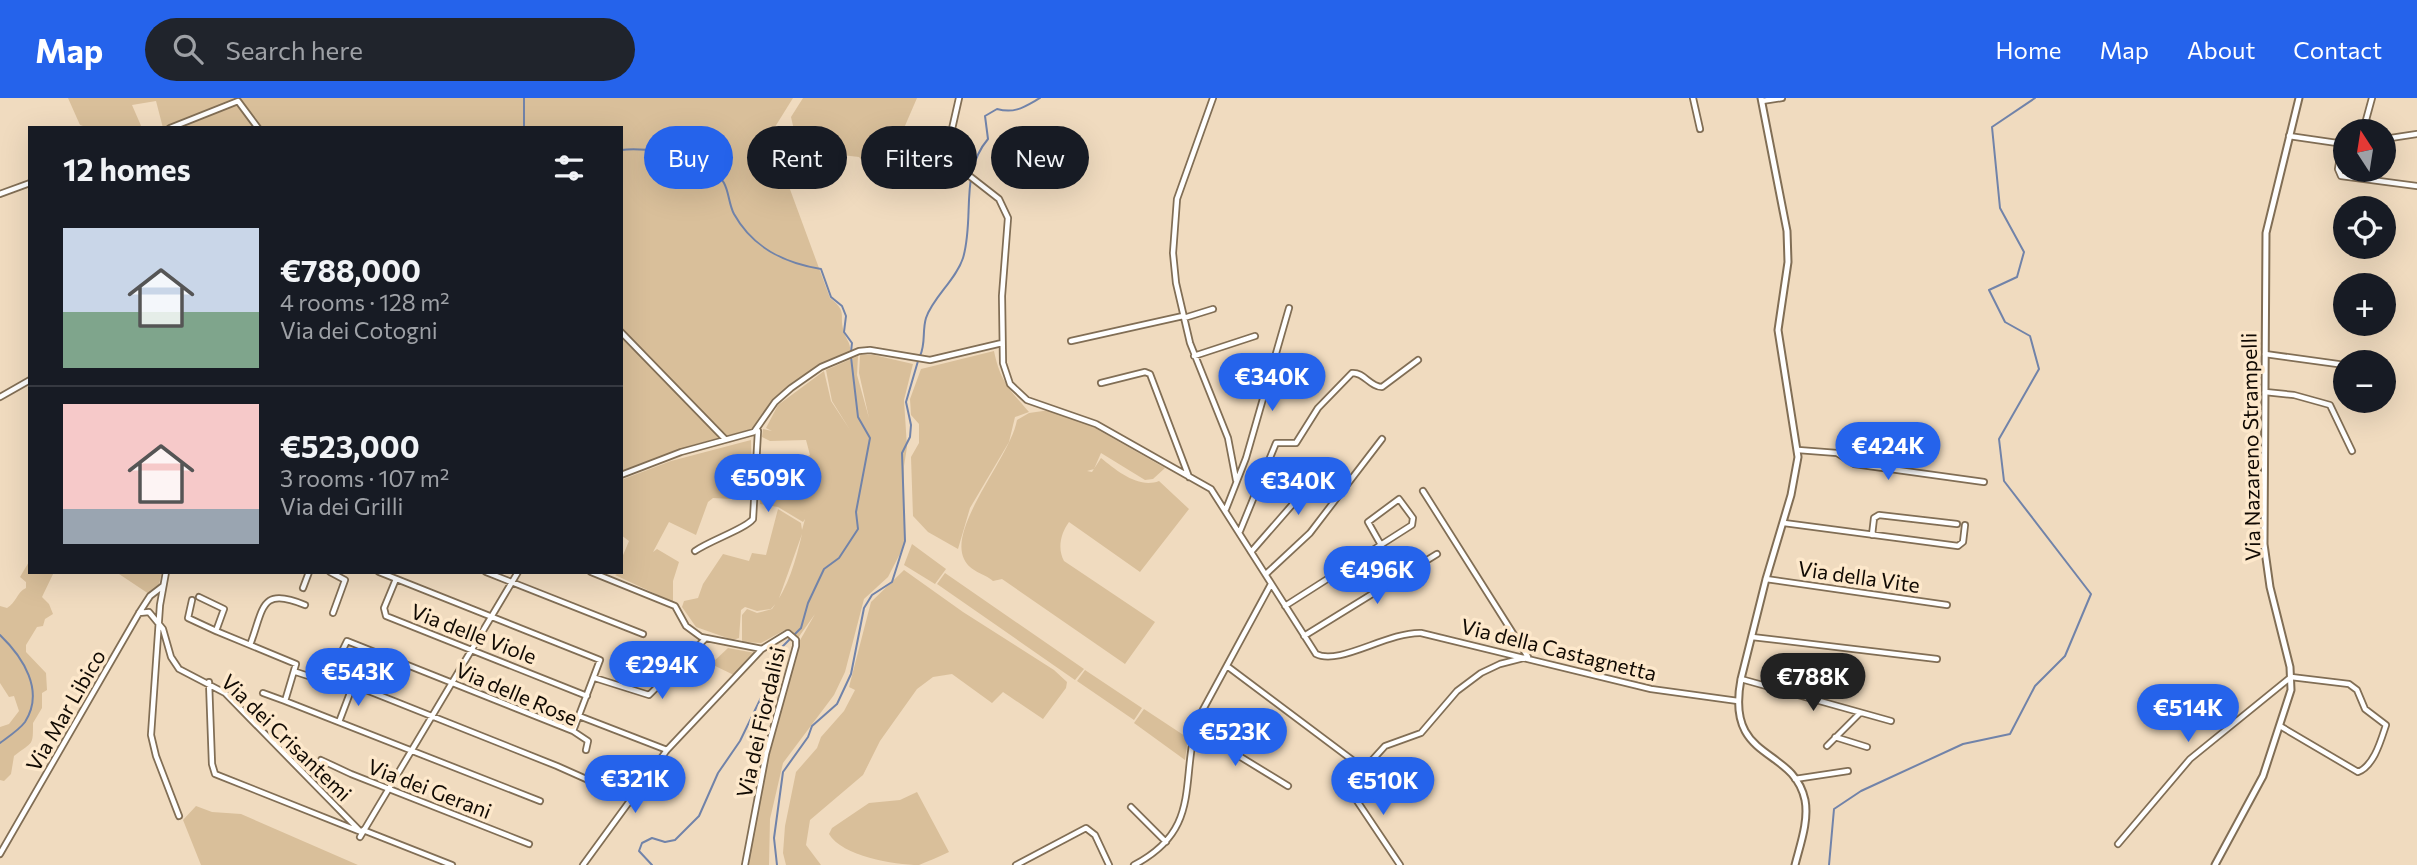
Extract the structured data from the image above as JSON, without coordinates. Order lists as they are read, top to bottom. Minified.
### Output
{"streets":{"main road":["Via Nazareno Strampelli"],"street":["Via della Vite","Via delle Viole","Via della Castagnetta","Via delle Rose","Via Mar Libico","Via dei Fiordalisi","Via dei Crisantemi","Via dei Gerani"]},"north":"top","page":{"header":"Map","search":"Search here","nav":["Home","Map","About","Contact"],"map_buttons":["+","−"],"chip":["Buy","Rent","Filters","New"],"heading":"12 homes","list":[{"name":"€788,000","note":"4 rooms · 128 m² · Via dei Cotogni"},{"name":"€523,000","note":"3 rooms · 107 m² · Via dei Grilli"}],"price":["€340K","€424K","€509K","€340K","€496K","€294K","€543K","€788K","€514K","€523K","€321K","€510K"]}}
